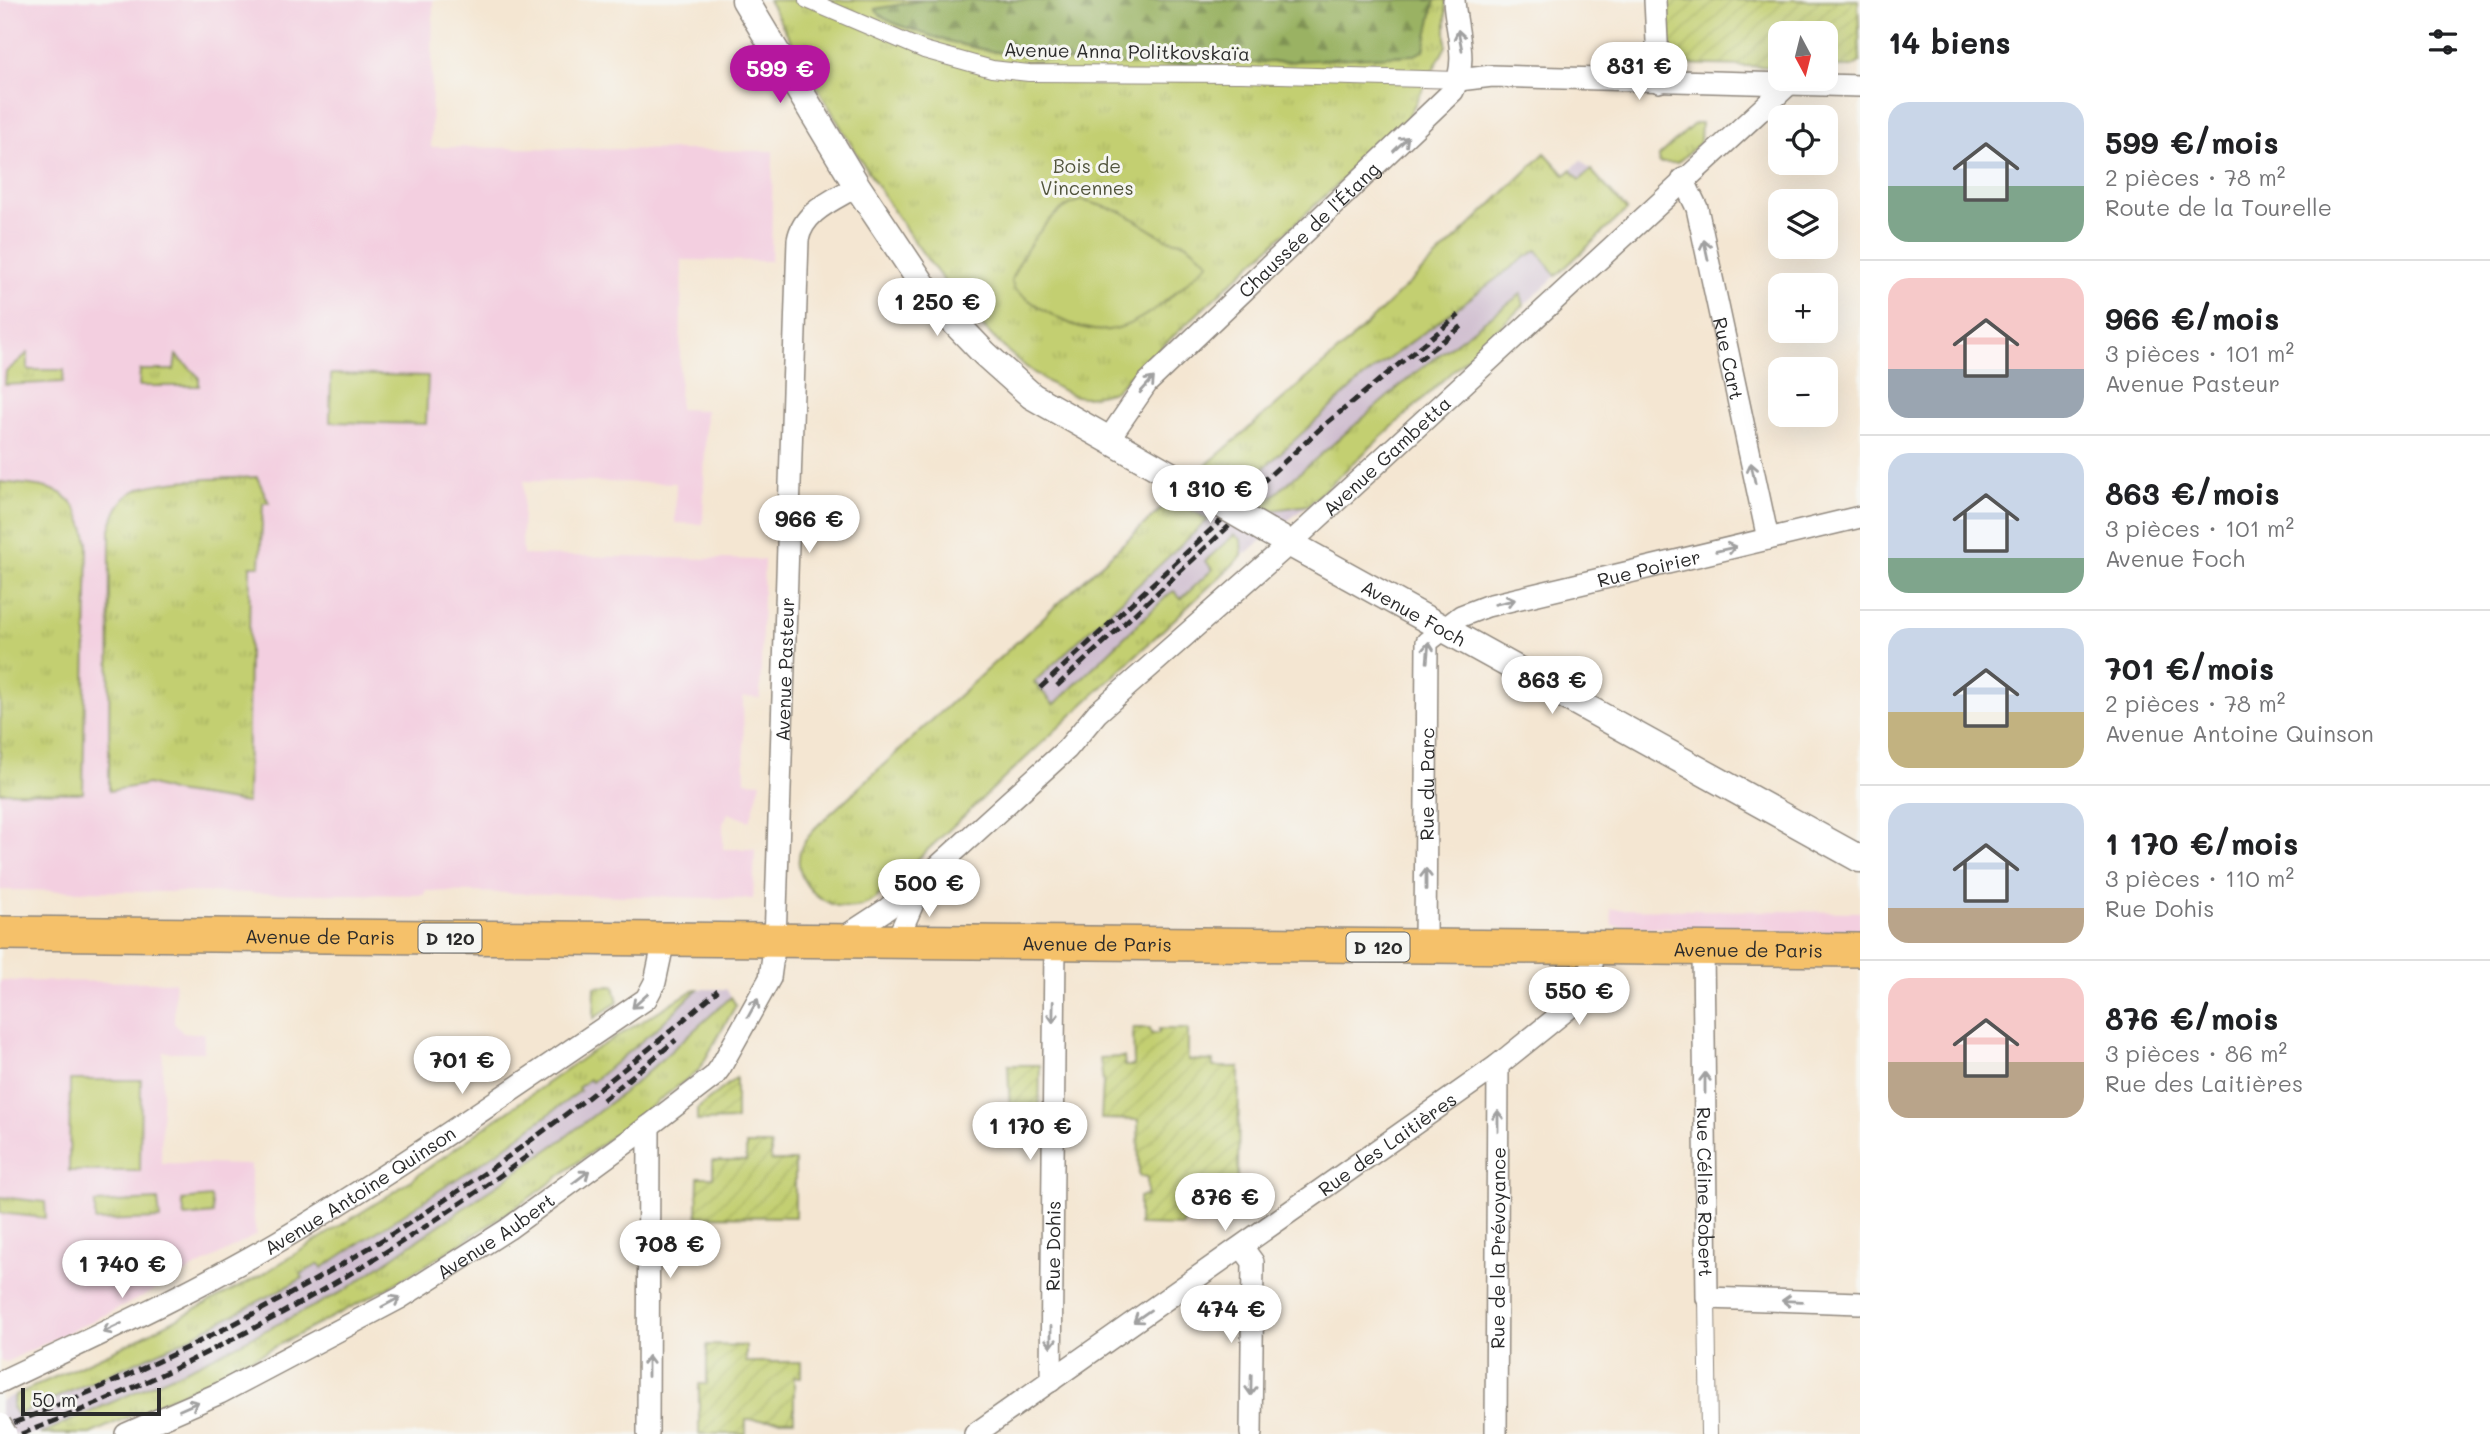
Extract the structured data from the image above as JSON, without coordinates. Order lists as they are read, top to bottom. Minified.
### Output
{"streets":{"main road":["Avenue de Paris","D 120"],"street":["Avenue Anna Politkovskaïa","Chaussée de l'Étang","Rue Cart","Avenue Gambetta","Rue Poirier","Avenue Foch","Avenue Pasteur","Rue du Parc","Rue des Laitières","Avenue Antoine Quinson","Rue Céline Robert","Avenue Aubert","Rue Dohis","Rue de la Prévoyance"]},"crossings":[["Avenue Anna Politkovskaïa","Chaussée de l'Étang"],["Chaussée de l'Étang","Avenue Foch"],["Rue Cart","Avenue Gambetta"],["Rue Cart","Rue Poirier"],["Avenue Gambetta","Avenue Foch"],["Avenue Gambetta","Avenue de Paris"],["Rue Poirier","Avenue Foch"],["Rue Poirier","Rue du Parc"],["Avenue Foch","Avenue Pasteur"],["Avenue Foch","Rue du Parc"],["Avenue Pasteur","Avenue de Paris"],["Avenue Pasteur","Avenue Aubert"],["Rue du Parc","Avenue de Paris"],["Avenue de Paris","Rue des Laitières"],["Avenue de Paris","Avenue Antoine Quinson"],["Avenue de Paris","Rue Céline Robert"],["Avenue de Paris","Avenue Aubert"],["Avenue de Paris","Rue Dohis"],["Rue des Laitières","Rue Dohis"],["Rue des Laitières","Rue de la Prévoyance"]],"one_way":["Chaussée de l'Étang","Rue Cart","Rue Poirier","Rue du Parc","Avenue Antoine Quinson","Rue Céline Robert","Avenue Aubert","Rue Dohis","Rue de la Prévoyance"],"parks":["Bois de Vincennes"],"scale_bar":"50 m","north":"bottom","page":{"heading":"14 biens","map_buttons":["+","−"],"price":["831 €","599 €","1 250 €","1 310 €","966 €","863 €","500 €","550 €","701 €","1 170 €","876 €","708 €","1 740 €","474 €"],"list":[{"name":"599 €/mois","note":"2 pièces · 78 m² · Route de la Tourelle"},{"name":"966 €/mois","note":"3 pièces · 101 m² · Avenue Pasteur"},{"name":"863 €/mois","note":"3 pièces · 101 m² · Avenue Foch"},{"name":"701 €/mois","note":"2 pièces · 78 m² · Avenue Antoine Quinson"},{"name":"1 170 €/mois","note":"3 pièces · 110 m² · Rue Dohis"},{"name":"876 €/mois","note":"3 pièces · 86 m² · Rue des Laitières"}],"scale":"50 m"}}
